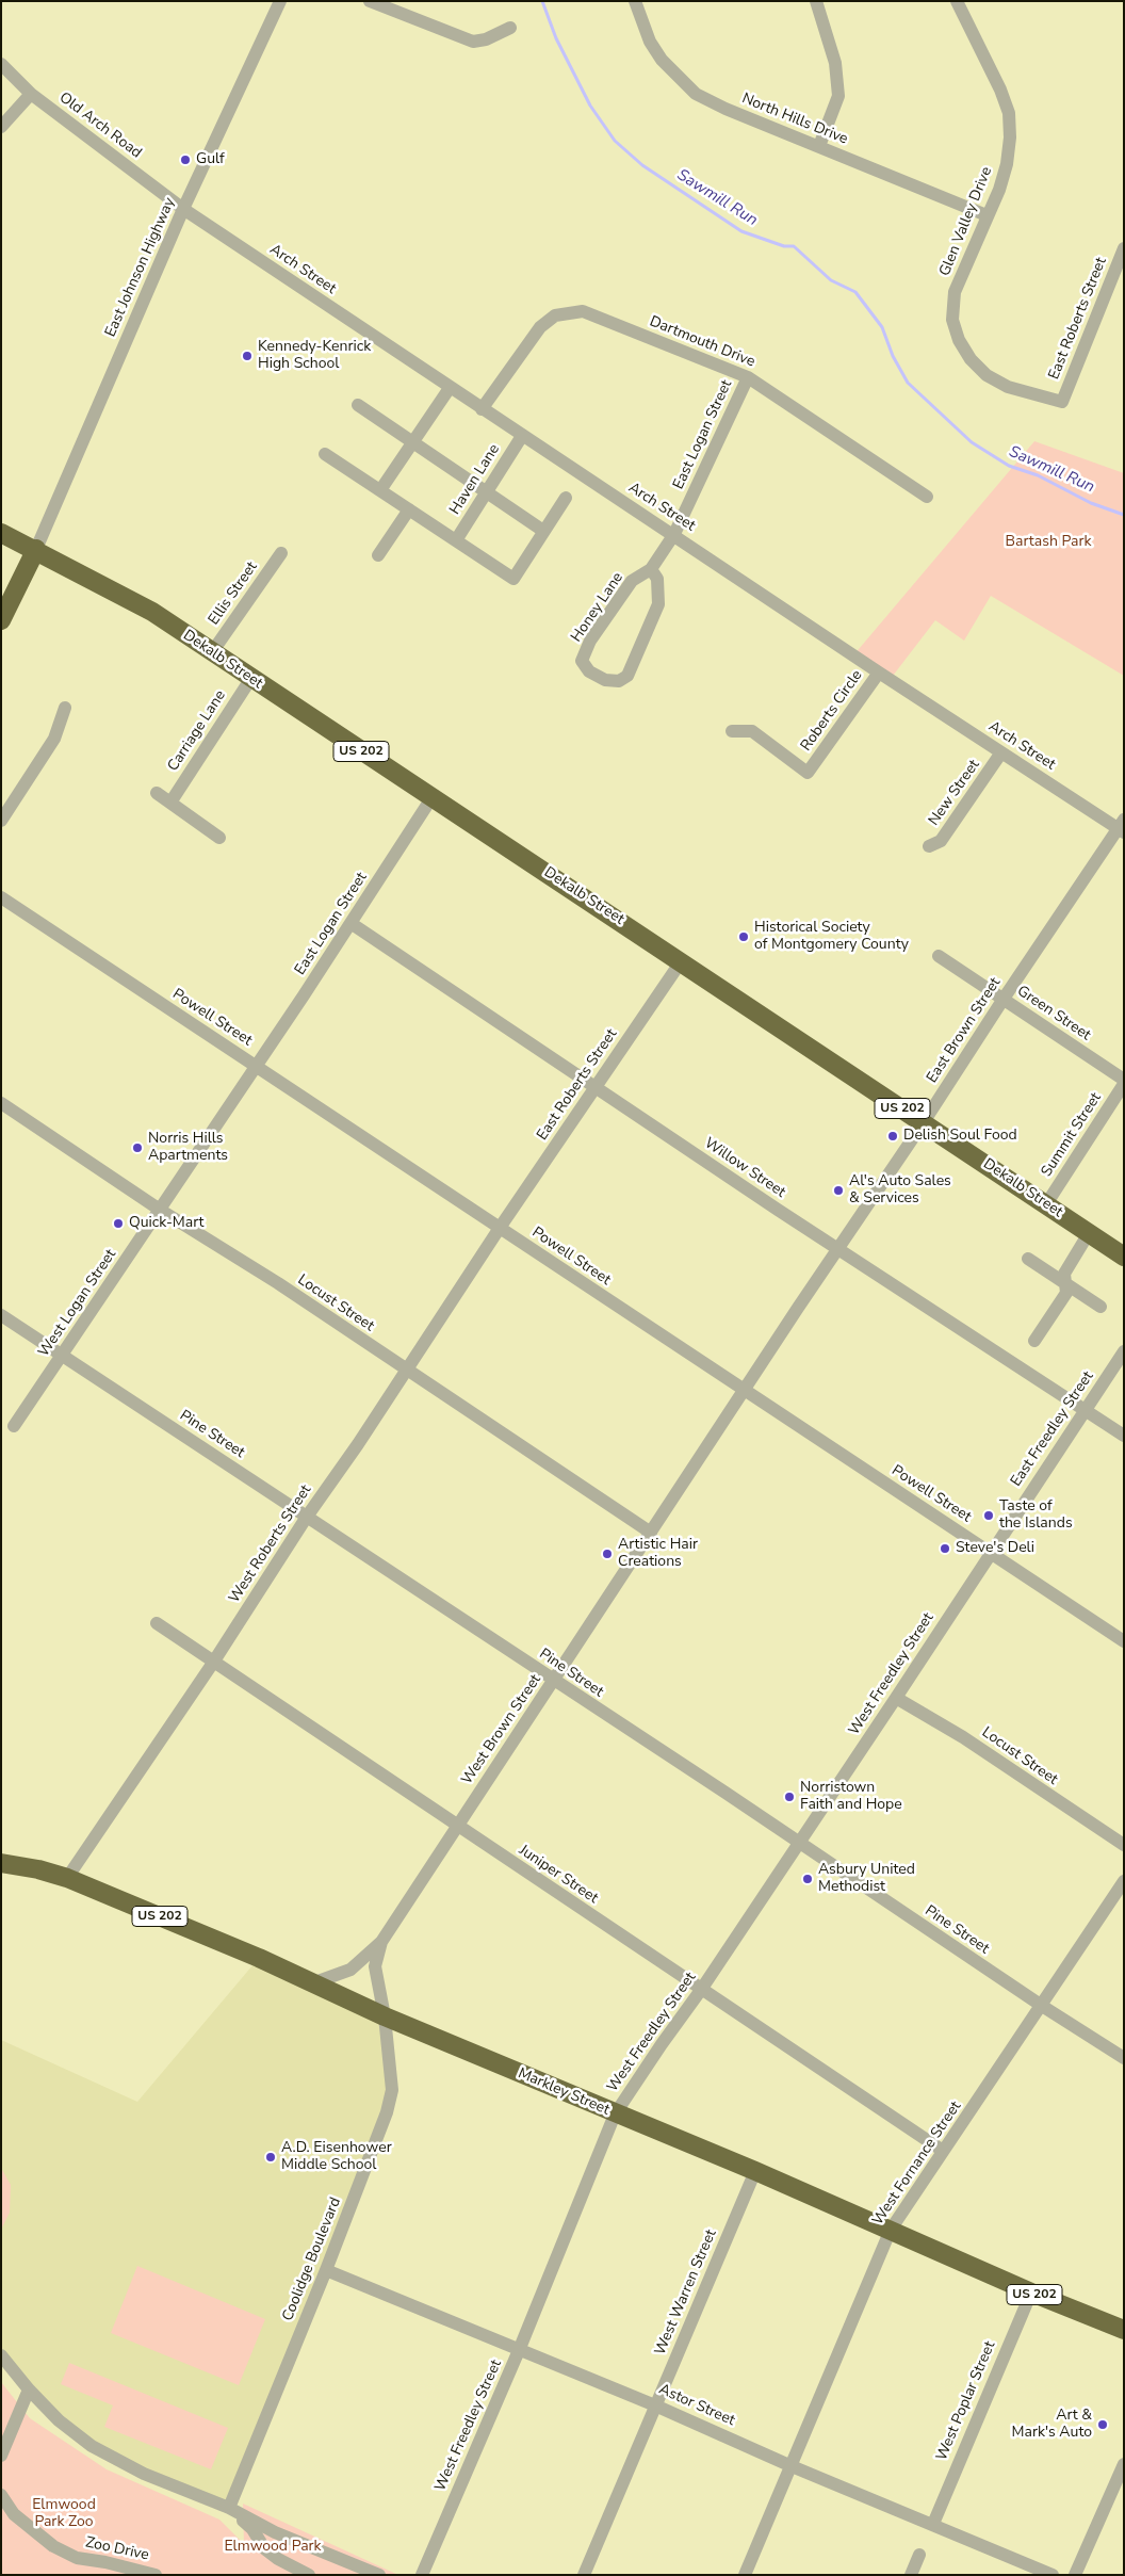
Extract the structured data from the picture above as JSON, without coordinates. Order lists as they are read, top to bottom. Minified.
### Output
{"streets":{"highway":["Dekalb Street","US 202","Markley Street"],"street":["North Hills Drive","Old Arch Road","Glen Valley Drive","East Johnson Highway","Arch Street","East Roberts Street","Dartmouth Drive","East Logan Street","Haven Lane","Ellis Street","Honey Lane","Roberts Circle","Carriage Lane","New Street","Green Street","Powell Street","East Brown Street","Summit Street","Willow Street","West Logan Street","Locust Street","East Freedley Street","Pine Street","West Roberts Street","West Freedley Street","West Brown Street","Juniper Street","West Fornance Street","Coolidge Boulevard","West Warren Street","West Poplar Street","Astor Street","Zoo Drive"]},"crossings":[["North Hills Drive","Glen Valley Drive"],["Old Arch Road","East Johnson Highway"],["Old Arch Road","Arch Street"],["Glen Valley Drive","East Roberts Street"],["East Johnson Highway","Arch Street"],["East Johnson Highway","Dekalb Street"],["East Johnson Highway","US 202"],["Arch Street","Dartmouth Drive"],["Arch Street","East Logan Street"],["Arch Street","Haven Lane"],["Arch Street","Honey Lane"],["Arch Street","Roberts Circle"],["Arch Street","New Street"],["Arch Street","East Brown Street"],["East Roberts Street","Dekalb Street"],["East Roberts Street","Powell Street"],["East Roberts Street","Willow Street"],["East Roberts Street","West Roberts Street"],["Dartmouth Drive","East Logan Street"],["East Logan Street","Honey Lane"],["East Logan Street","Dekalb Street"],["East Logan Street","Powell Street"],["East Logan Street","Willow Street"],["East Logan Street","West Logan Street"],["Ellis Street","Dekalb Street"],["Dekalb Street","Carriage Lane"],["Dekalb Street","US 202"],["Dekalb Street","East Brown Street"],["Dekalb Street","Summit Street"],["Green Street","East Brown Street"],["Powell Street","East Brown Street"],["Powell Street","West Logan Street"],["Powell Street","East Freedley Street"],["Powell Street","West Roberts Street"],["Powell Street","West Freedley Street"],["Powell Street","West Brown Street"],["East Brown Street","Willow Street"],["East Brown Street","West Brown Street"],["Willow Street","East Freedley Street"],["West Logan Street","Locust Street"],["West Logan Street","Pine Street"],["Locust Street","West Roberts Street"],["Locust Street","West Freedley Street"],["Locust Street","West Brown Street"],["East Freedley Street","West Freedley Street"],["Pine Street","West Roberts Street"],["Pine Street","West Freedley Street"],["Pine Street","West Brown Street"],["Pine Street","West Fornance Street"],["West Roberts Street","Juniper Street"],["West Roberts Street","Markley Street"],["West Freedley Street","Juniper Street"],["West Freedley Street","Markley Street"],["West Freedley Street","Astor Street"],["West Brown Street","Juniper Street"],["West Brown Street","Markley Street"],["West Brown Street","Coolidge Boulevard"],["Juniper Street","West Fornance Street"],["Markley Street","West Fornance Street"],["Markley Street","Coolidge Boulevard"],["Markley Street","West Warren Street"],["Markley Street","West Poplar Street"],["West Fornance Street","Astor Street"],["Coolidge Boulevard","Astor Street"],["West Warren Street","Astor Street"],["West Poplar Street","Astor Street"]],"water":["Sawmill Run"],"parks":["Bartash Park","Elmwood Park Zoo","Elmwood Park"],"places":["Gulf","Kennedy-Kenrick High School","Historical Society of Montgomery County","Delish Soul Food","Norris Hills Apartments","Al's Auto Sales & Services","Quick-Mart","Taste of the Islands","Steve's Deli","Artistic Hair Creations","Norristown Faith and Hope","Asbury United Methodist","A.D. Eisenhower Middle School","Art & Mark's Auto"]}
